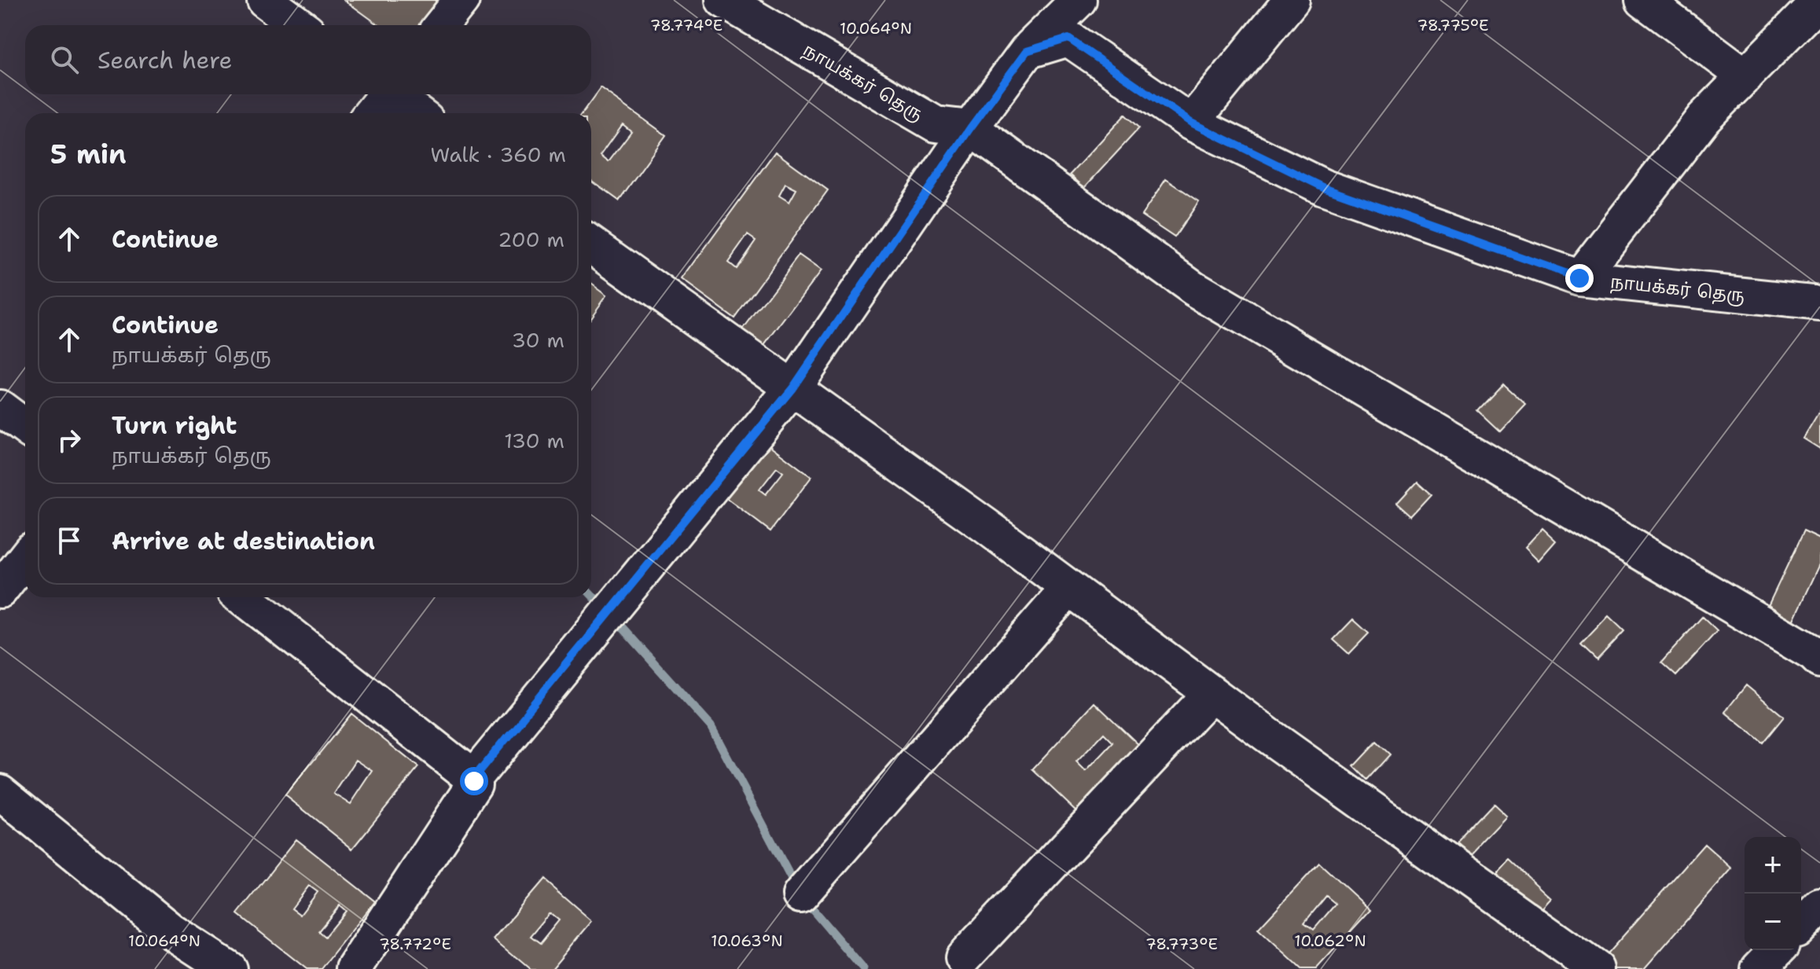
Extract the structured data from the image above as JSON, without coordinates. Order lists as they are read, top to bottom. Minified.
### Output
{"streets":{"street":["நாயக்கர் தெரு"]},"page":{"search":"Search here","heading":["5 min","Walk · 360 m"],"list":[["Continue","200 m"],["Continue","நாயக்கர் தெரு","30 m"],["Turn right","நாயக்கர் தெரு","130 m"],"Arrive at destination"],"map_buttons":["+","−"]},"coordinates":["78.774°E","78.775°E","10.064°N","10.063°N","10.062°N","78.772°E","78.773°E"]}
